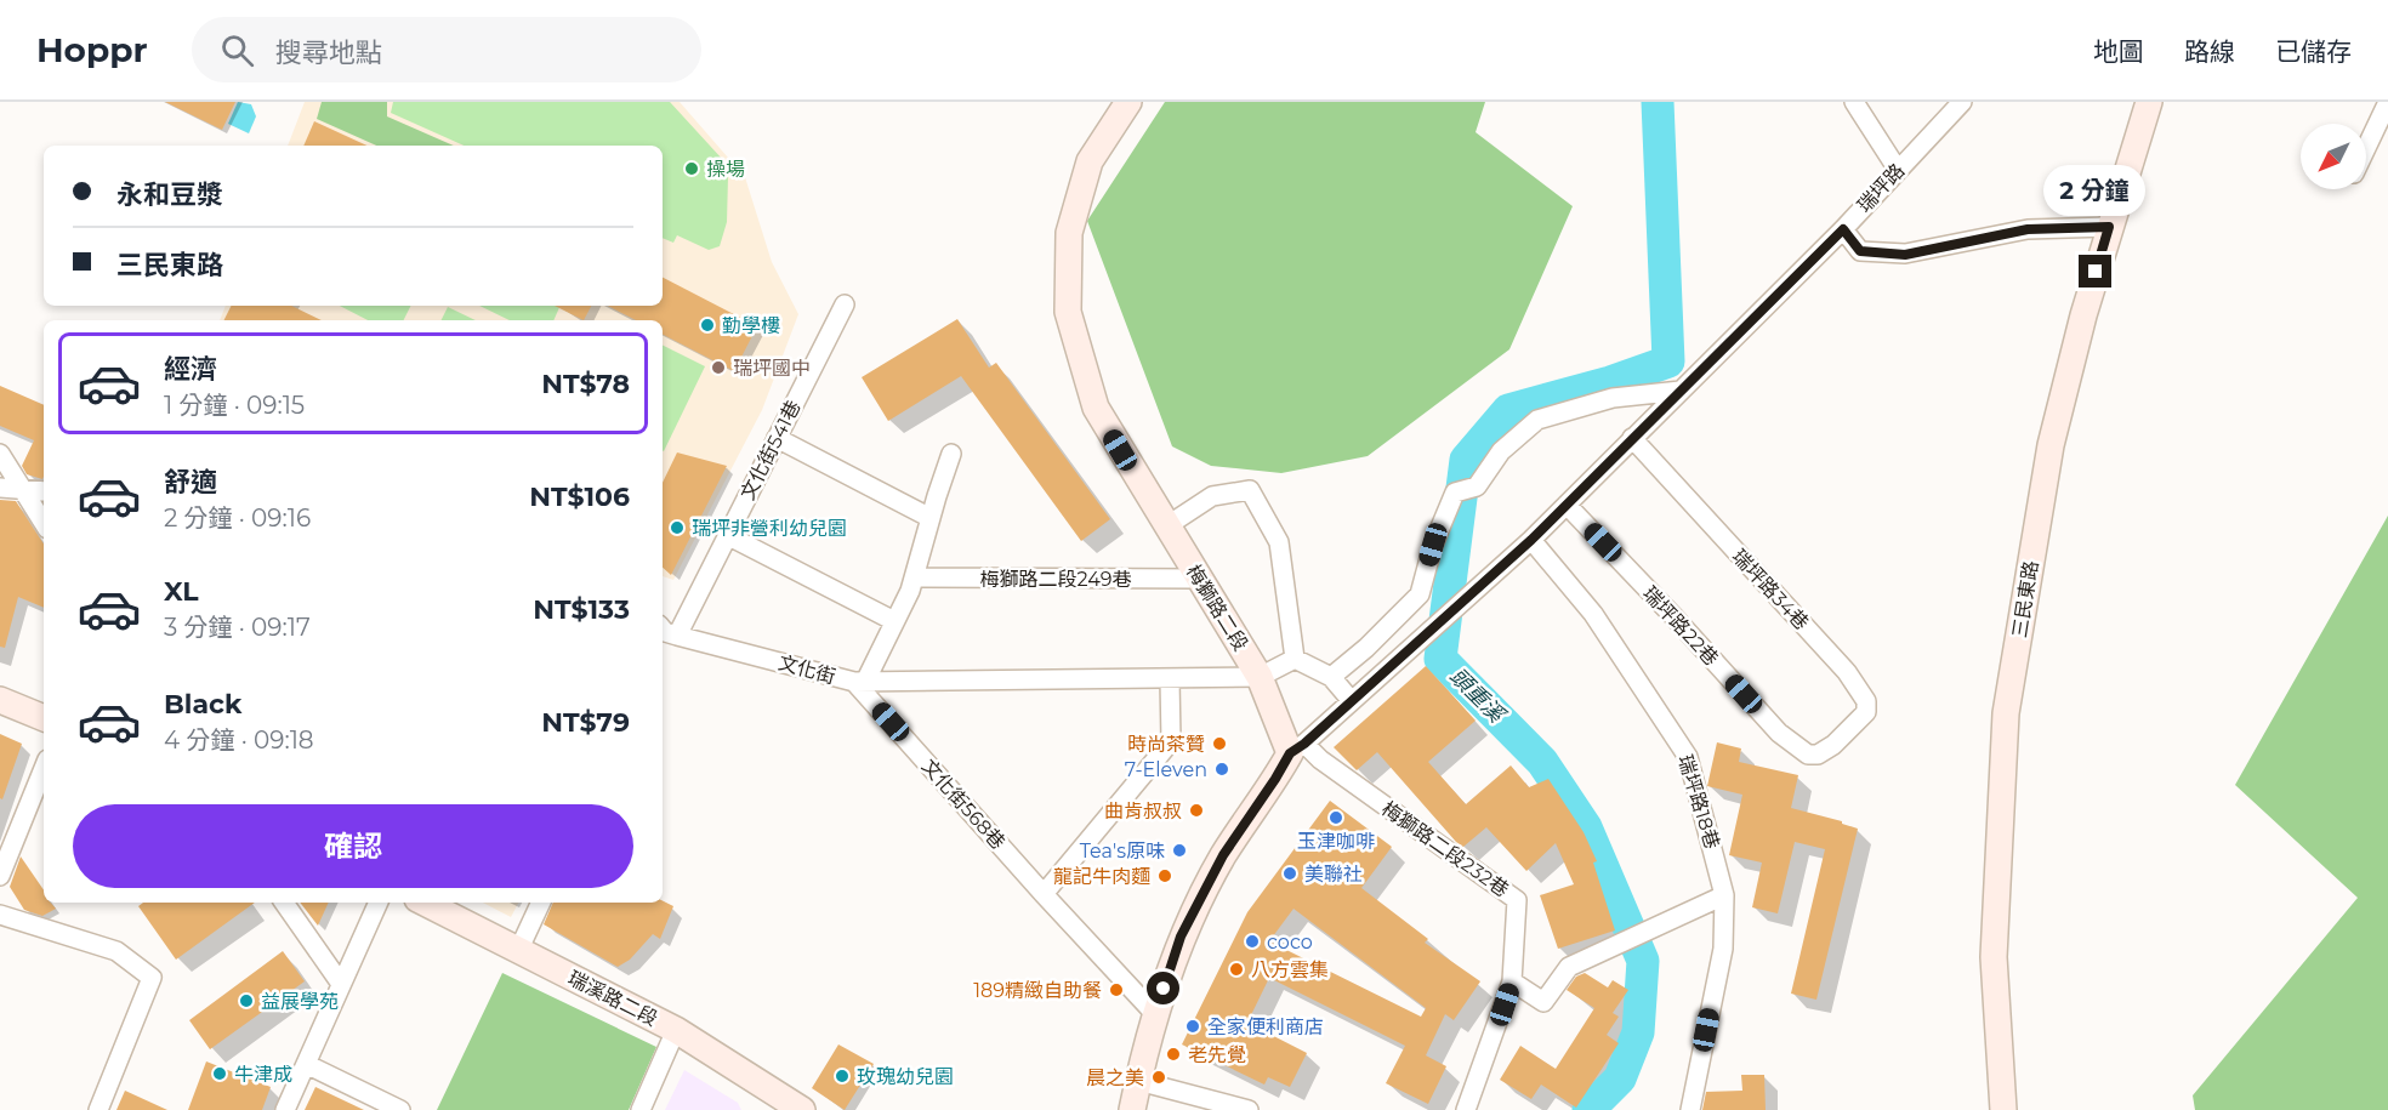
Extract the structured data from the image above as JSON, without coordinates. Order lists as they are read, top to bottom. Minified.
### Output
{"streets":{"street":["瑞坪路","文化街541巷","梅獅路二段249巷","瑞坪路34巷","三民東路","梅獅路二段","瑞坪路22巷","文化街","瑞坪路18巷","文化街568巷","梅獅路二段232巷","瑞溪路二段"]},"crossings":[["瑞坪路","瑞坪路34巷"],["瑞坪路","梅獅路二段"],["瑞坪路","瑞坪路22巷"],["瑞坪路","瑞坪路18巷"],["瑞坪路","梅獅路二段232巷"],["文化街541巷","文化街"],["梅獅路二段249巷","梅獅路二段"],["瑞坪路34巷","瑞坪路22巷"],["梅獅路二段","文化街"],["梅獅路二段","梅獅路二段232巷"],["文化街","文化街568巷"]],"water":["頭重溪"],"places":["操場","勤學樓","瑞坪國中","瑞坪非營利幼兒園","時尚茶贊","7-Eleven","曲肯叔叔","玉津咖啡","Tea's原味","美聯社","龍記牛肉麵","coco","八方雲集","189精緻自助餐","益展學苑","全家便利商店","老先覺","牛津成","玫瑰幼兒園","晨之美"],"north":"bottom left","page":{"header":"Hoppr","search":"搜尋地點","nav":["地圖","路線","已儲存"],"banner":["永和豆漿","三民東路"],"bubble":"2 分鐘","list":[{"name":"經濟","note":"1 分鐘 · 09:15","value":"NT$78"},{"name":"舒適","note":"2 分鐘 · 09:16","value":"NT$106"},{"name":"XL","note":"3 分鐘 · 09:17","value":"NT$133"},{"name":"Black","note":"4 分鐘 · 09:18","value":"NT$79"}],"buttons":"確認"}}
